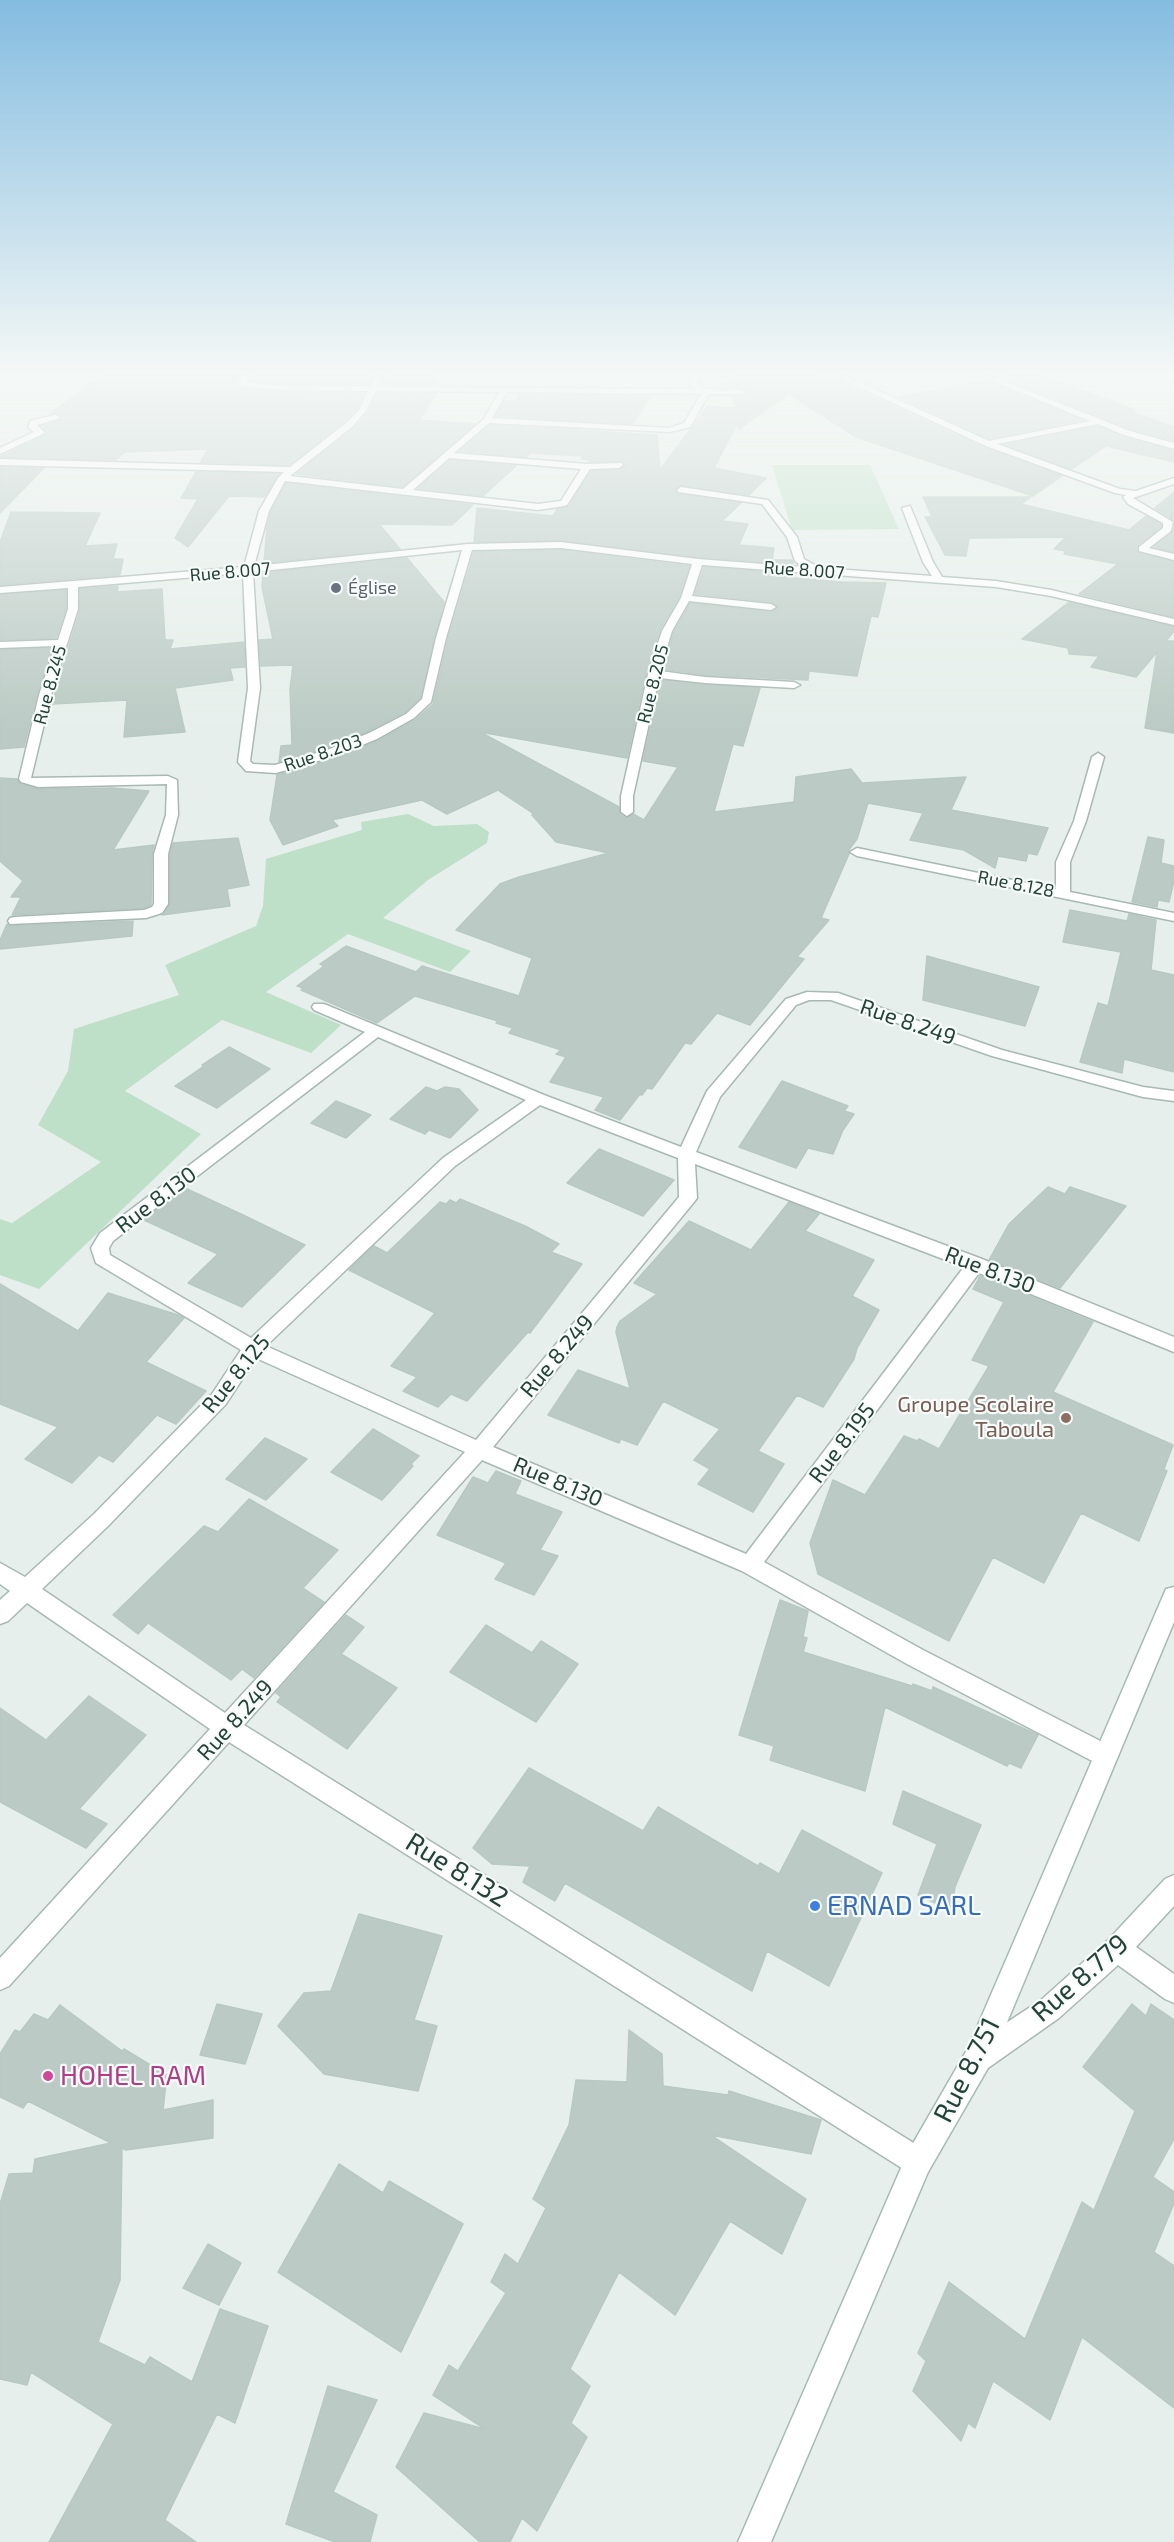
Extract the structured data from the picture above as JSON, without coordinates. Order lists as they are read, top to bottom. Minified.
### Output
{"streets":{"street":["Rue 8.007","Rue 8.205","Rue 8.245","Rue 8.203","Rue 8.128","Rue 8.249","Rue 8.130","Rue 8.125","Rue 8.195","Rue 8.132","Rue 8.779","Rue 8.751"]},"crossings":[["Rue 8.007","Rue 8.205"],["Rue 8.007","Rue 8.245"],["Rue 8.007","Rue 8.203"],["Rue 8.249","Rue 8.130"],["Rue 8.249","Rue 8.132"],["Rue 8.130","Rue 8.125"],["Rue 8.130","Rue 8.195"],["Rue 8.130","Rue 8.751"],["Rue 8.125","Rue 8.132"],["Rue 8.132","Rue 8.751"],["Rue 8.779","Rue 8.751"]],"places":["Église","Groupe Scolaire Taboula","ERNAD SARL","HOHEL RAM"]}
